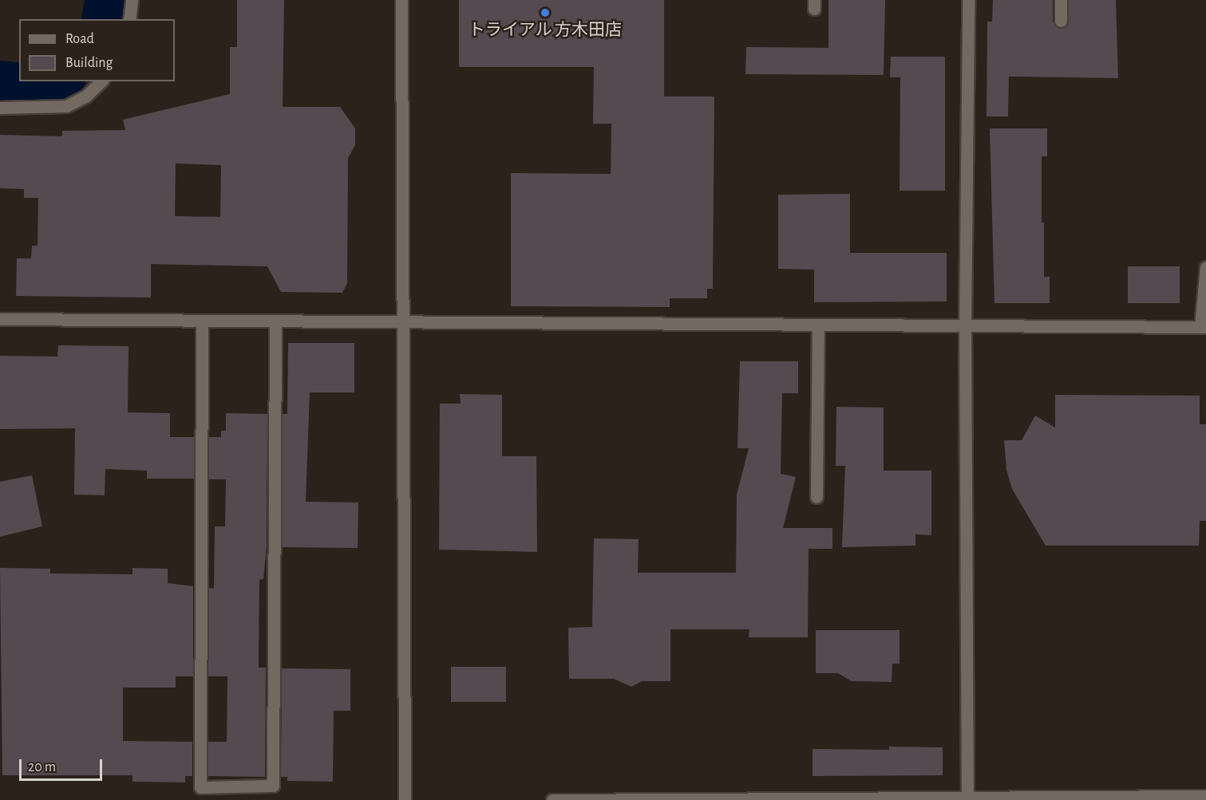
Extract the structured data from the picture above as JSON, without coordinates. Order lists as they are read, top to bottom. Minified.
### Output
{"places":["トライアル 方木田店"],"legend":["Road","Building"],"scale_bar":"20 m"}
